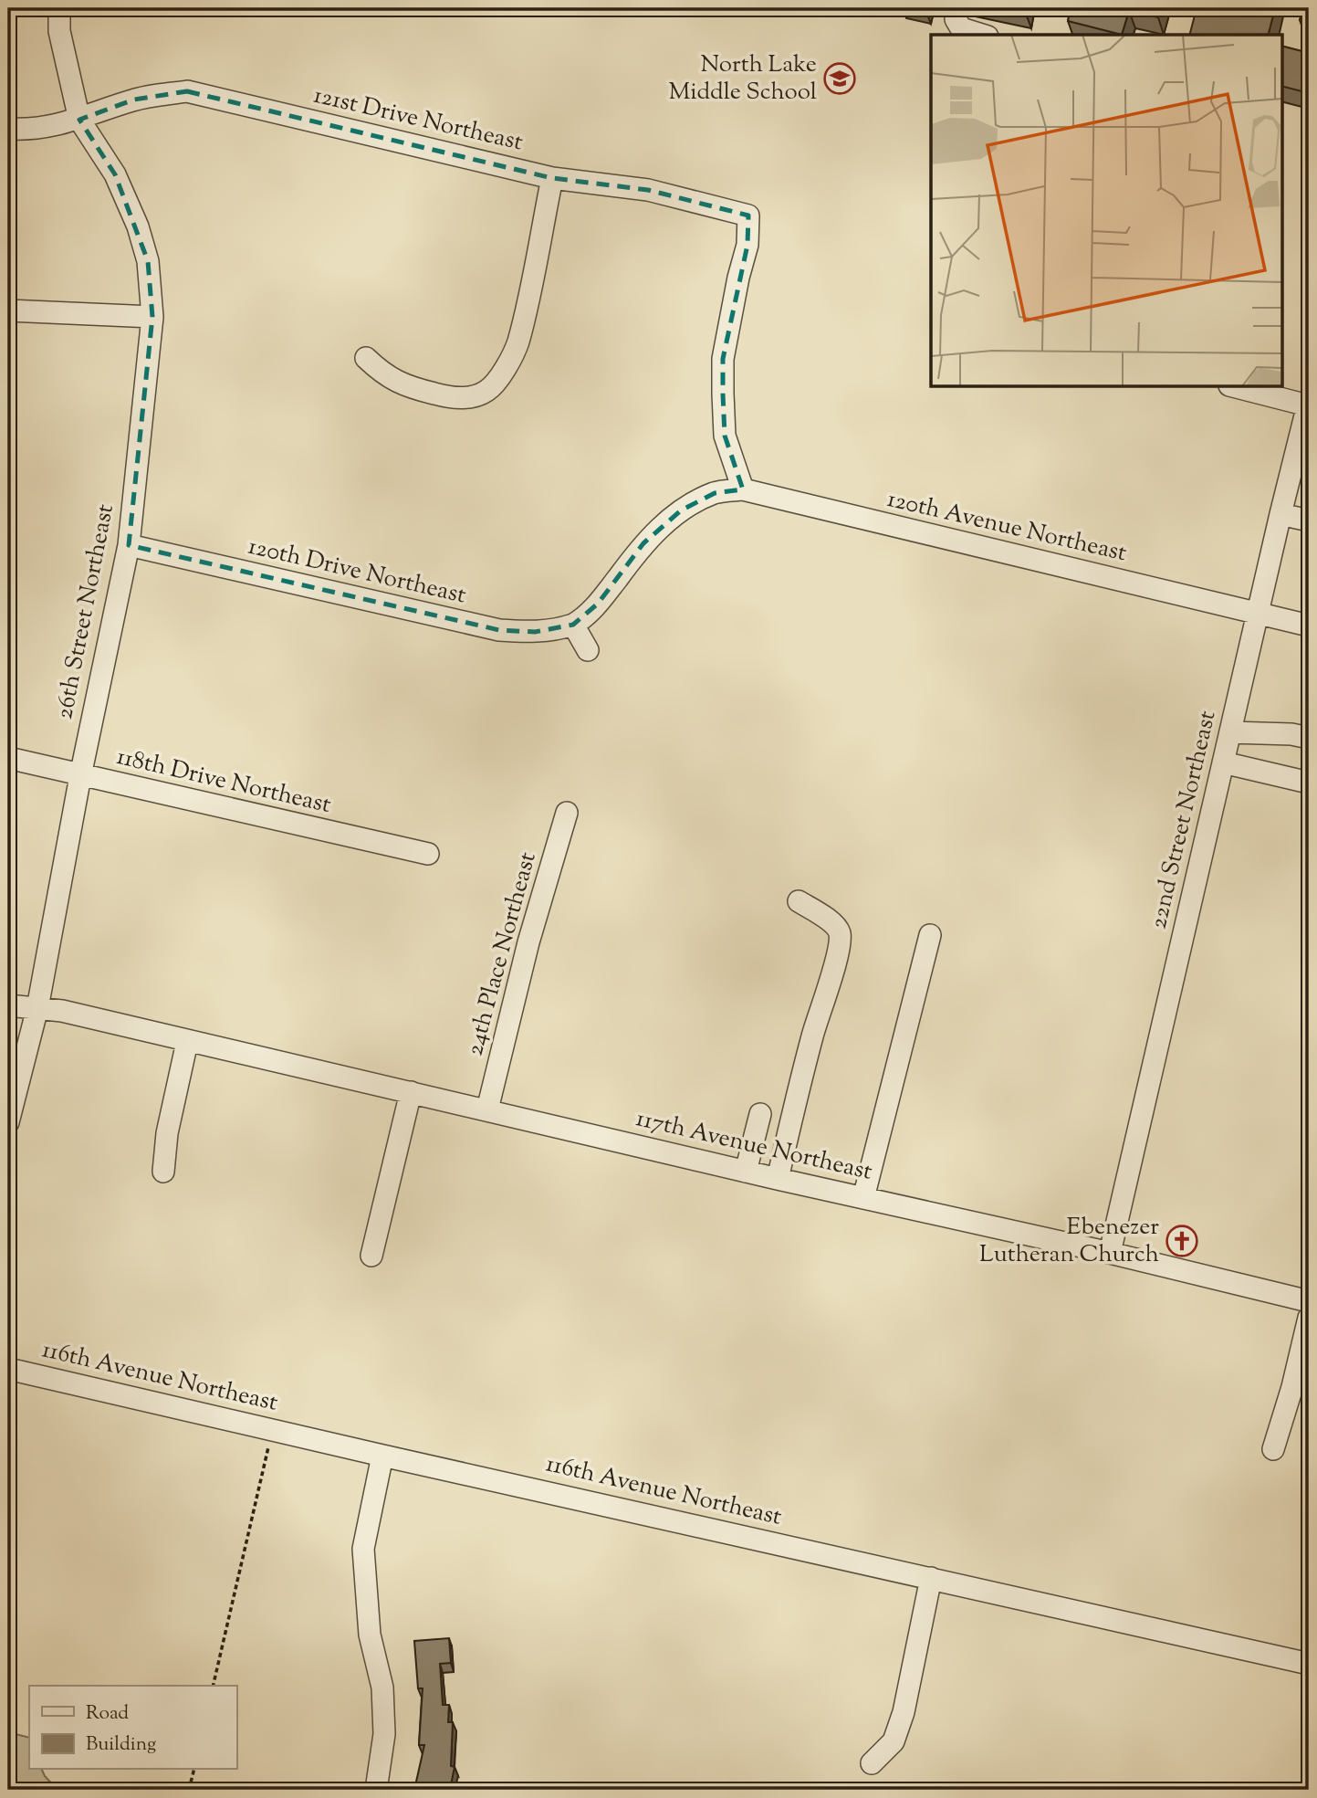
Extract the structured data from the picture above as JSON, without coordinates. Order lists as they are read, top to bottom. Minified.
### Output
{"streets":{"street":["121st Drive Northeast","120th Avenue Northeast","120th Drive Northeast","26th Street Northeast","118th Drive Northeast","22nd Street Northeast","24th Place Northeast","117th Avenue Northeast","116th Avenue Northeast"]},"crossings":[["121st Drive Northeast","120th Avenue Northeast"],["121st Drive Northeast","26th Street Northeast"],["120th Avenue Northeast","22nd Street Northeast"],["120th Drive Northeast","26th Street Northeast"],["26th Street Northeast","118th Drive Northeast"],["26th Street Northeast","117th Avenue Northeast"],["22nd Street Northeast","117th Avenue Northeast"],["24th Place Northeast","117th Avenue Northeast"]],"places":{"school or university":["North Lake Middle School"],"church":["Ebenezer Lutheran Church"]},"legend":["Road","Building"]}
